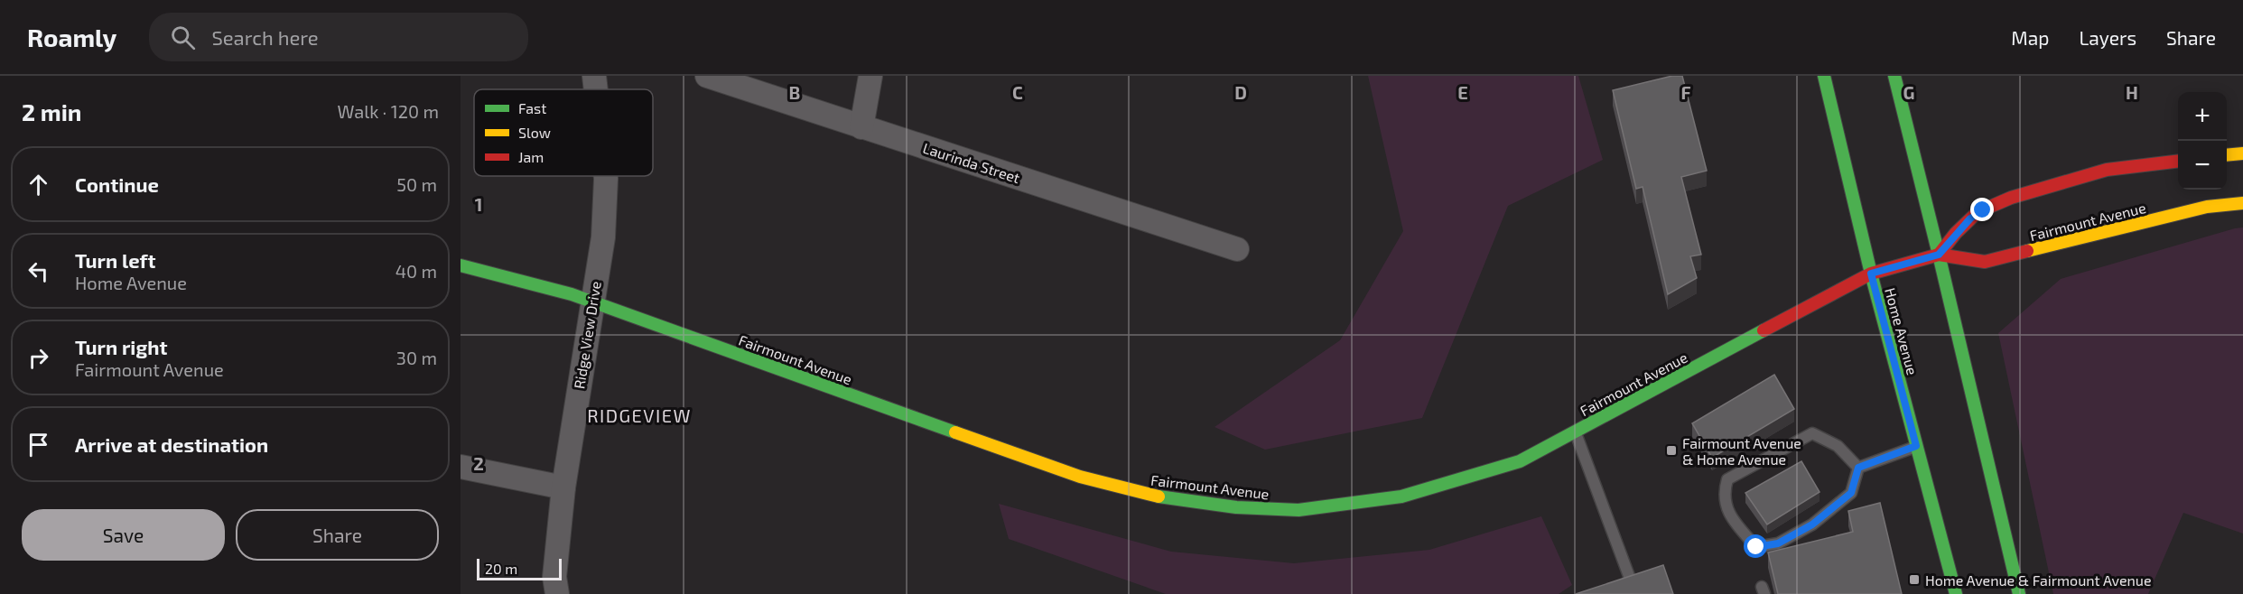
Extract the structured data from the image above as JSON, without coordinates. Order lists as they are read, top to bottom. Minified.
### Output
{"streets":{"main road":["Fairmount Avenue","Home Avenue"],"street":["Laurinda Street","Ridge View Drive"]},"crossings":[["Fairmount Avenue","Home Avenue"],["Fairmount Avenue","Ridge View Drive"]],"districts":["RIDGEVIEW"],"places":{"transit":["Fairmount Avenue & Home Avenue","Home Avenue & Fairmount Avenue"]},"legend":["Fast","Slow","Jam"],"scale_bar":"20 m","page":{"header":"Roamly","search":"Search here","nav":["Map","Layers","Share"],"heading":["2 min","Walk · 120 m"],"map_buttons":["+","−"],"list":[["Continue","50 m"],["Turn left","Home Avenue","40 m"],["Turn right","Fairmount Avenue","30 m"],"Arrive at destination"],"buttons":["Save","Share"],"scale":"20 m"},"grid":{"columns":["B","C","D","E","F","G","H"],"rows":["1","2"]}}
